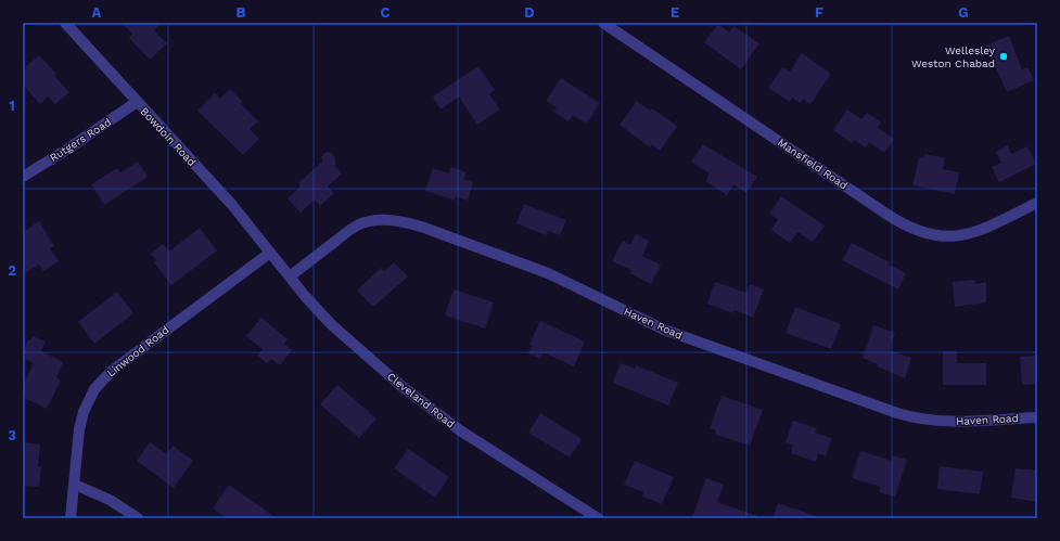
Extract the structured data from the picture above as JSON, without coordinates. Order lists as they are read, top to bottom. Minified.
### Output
{"streets":{"street":["Bowdoin Road","Rutgers Road","Mansfield Road","Haven Road","Linwood Road","Cleveland Road"]},"crossings":[["Bowdoin Road","Rutgers Road"],["Bowdoin Road","Linwood Road"],["Bowdoin Road","Cleveland Road"],["Haven Road","Cleveland Road"],["Linwood Road","Cleveland Road"]],"places":["Wellesley Weston Chabad"],"grid":{"columns":["A","B","C","D","E","F","G"],"rows":["1","2","3"]}}
